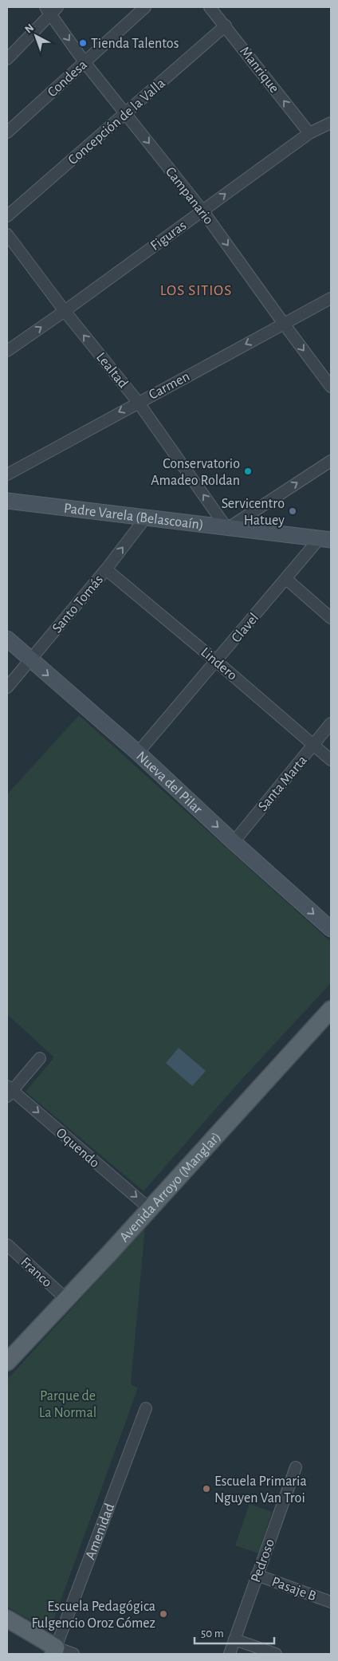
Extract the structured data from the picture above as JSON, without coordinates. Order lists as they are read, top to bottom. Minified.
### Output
{"streets":{"main road":["Avenida Arroyo (Manglar)"],"street":["Manrique","Condesa","Concepción de la Valla","Campanario","Figuras","Lealtad","Carmen","Padre Varela (Belascoaín)","Santo Tomás","Clavel","Lindero","Nueva del Pilar","Santa Marta","Oquendo","Franco","Amenidad","Pedroso","Pasaje B"]},"crossings":[["Manrique","Concepción de la Valla"],["Manrique","Figuras"],["Condesa","Campanario"],["Concepción de la Valla","Campanario"],["Campanario","Figuras"],["Campanario","Carmen"],["Figuras","Lealtad"],["Lealtad","Carmen"],["Lealtad","Padre Varela (Belascoaín)"],["Padre Varela (Belascoaín)","Santo Tomás"],["Padre Varela (Belascoaín)","Clavel"],["Santo Tomás","Lindero"],["Santo Tomás","Nueva del Pilar"],["Clavel","Lindero"],["Clavel","Nueva del Pilar"],["Lindero","Santa Marta"],["Nueva del Pilar","Santa Marta"],["Oquendo","Avenida Arroyo (Manglar)"],["Avenida Arroyo (Manglar)","Franco"],["Pedroso","Pasaje B"]],"one_way":["Manrique","Campanario","Figuras","Lealtad","Carmen","Nueva del Pilar","Oquendo"],"districts":["LOS SITIOS"],"parks":["Parque de La Normal"],"places":["Tienda Talentos","Conservatorio Amadeo Roldan","Servicentro Hatuey","Escuela Primaria Nguyen Van Troi","Escuela Pedagógica Fulgencio Oroz Gómez"],"scale_bar":"50 m","north":"top left"}
